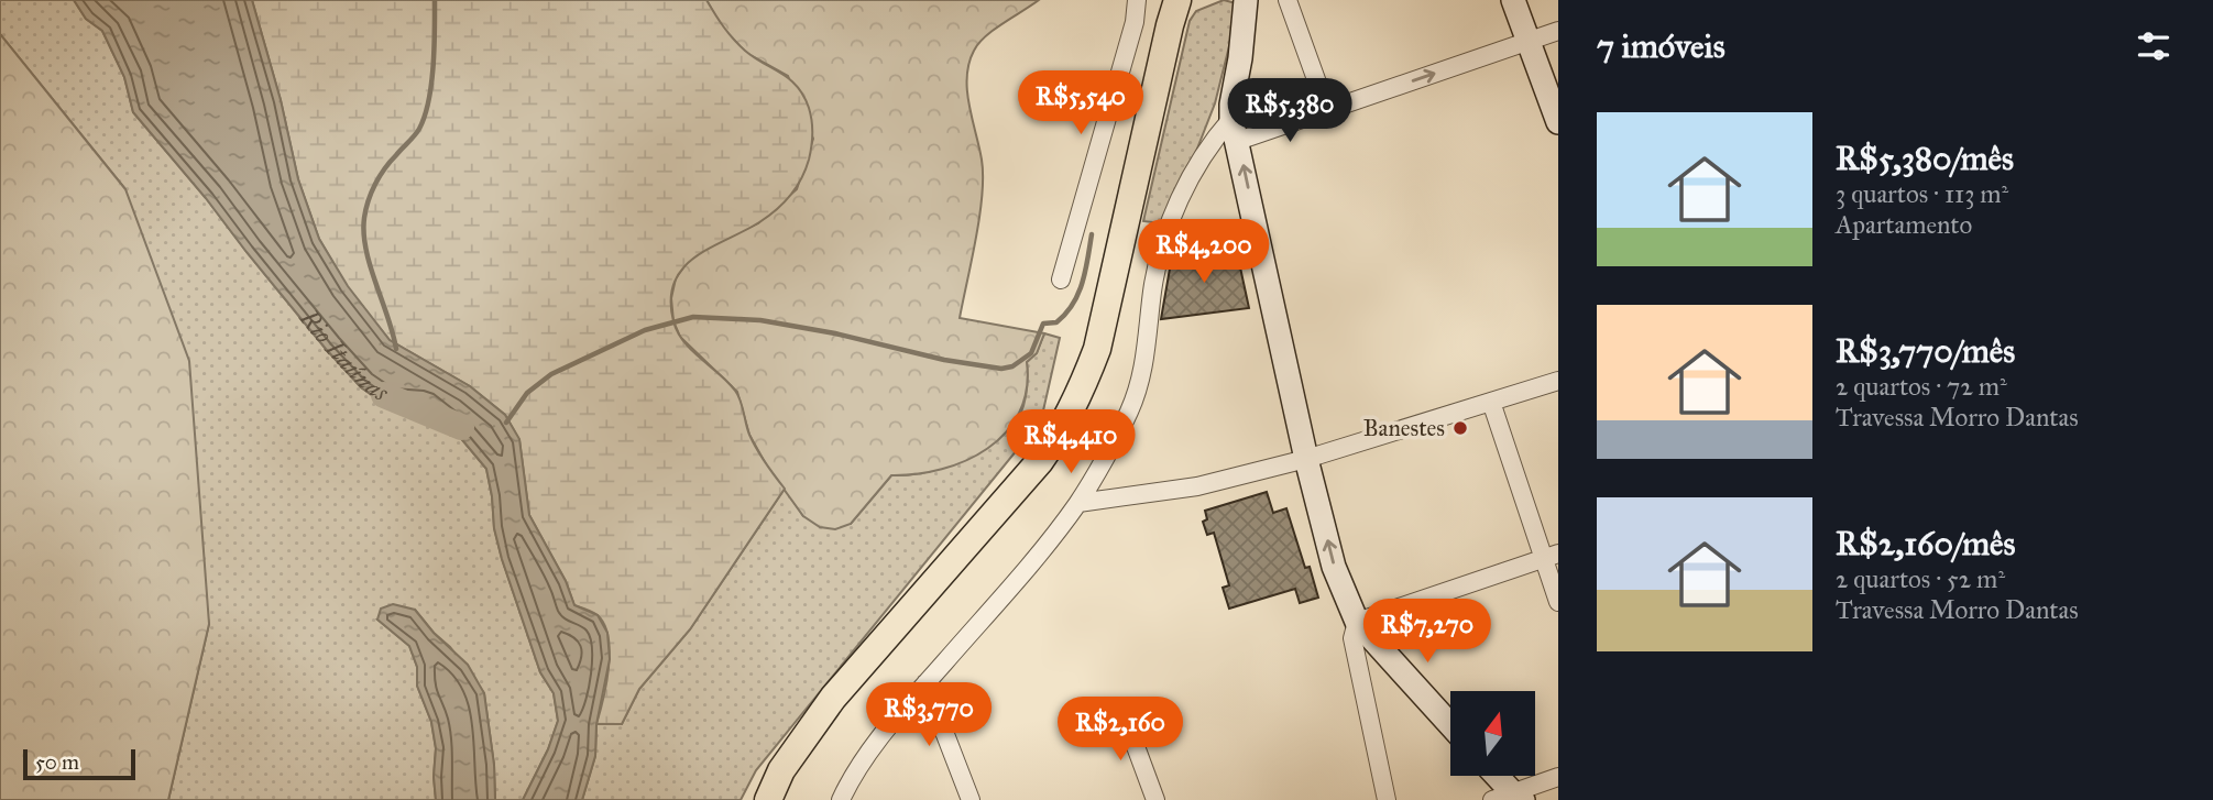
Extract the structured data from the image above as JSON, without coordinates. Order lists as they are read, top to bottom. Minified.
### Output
{"water":["Rio Itaúnas"],"places":["Banestes"],"scale_bar":"50 m","north":"top","page":{"heading":"7 imóveis","price":["R$5,540","R$5,380","R$4,200","R$4,410","R$7,270","R$3,770","R$2,160"],"list":[{"name":"R$5,380/mês","note":"3 quartos · 113 m² · Apartamento"},{"name":"R$3,770/mês","note":"2 quartos · 72 m² · Travessa Morro Dantas"},{"name":"R$2,160/mês","note":"2 quartos · 52 m² · Travessa Morro Dantas"}],"scale":"50 m"}}
